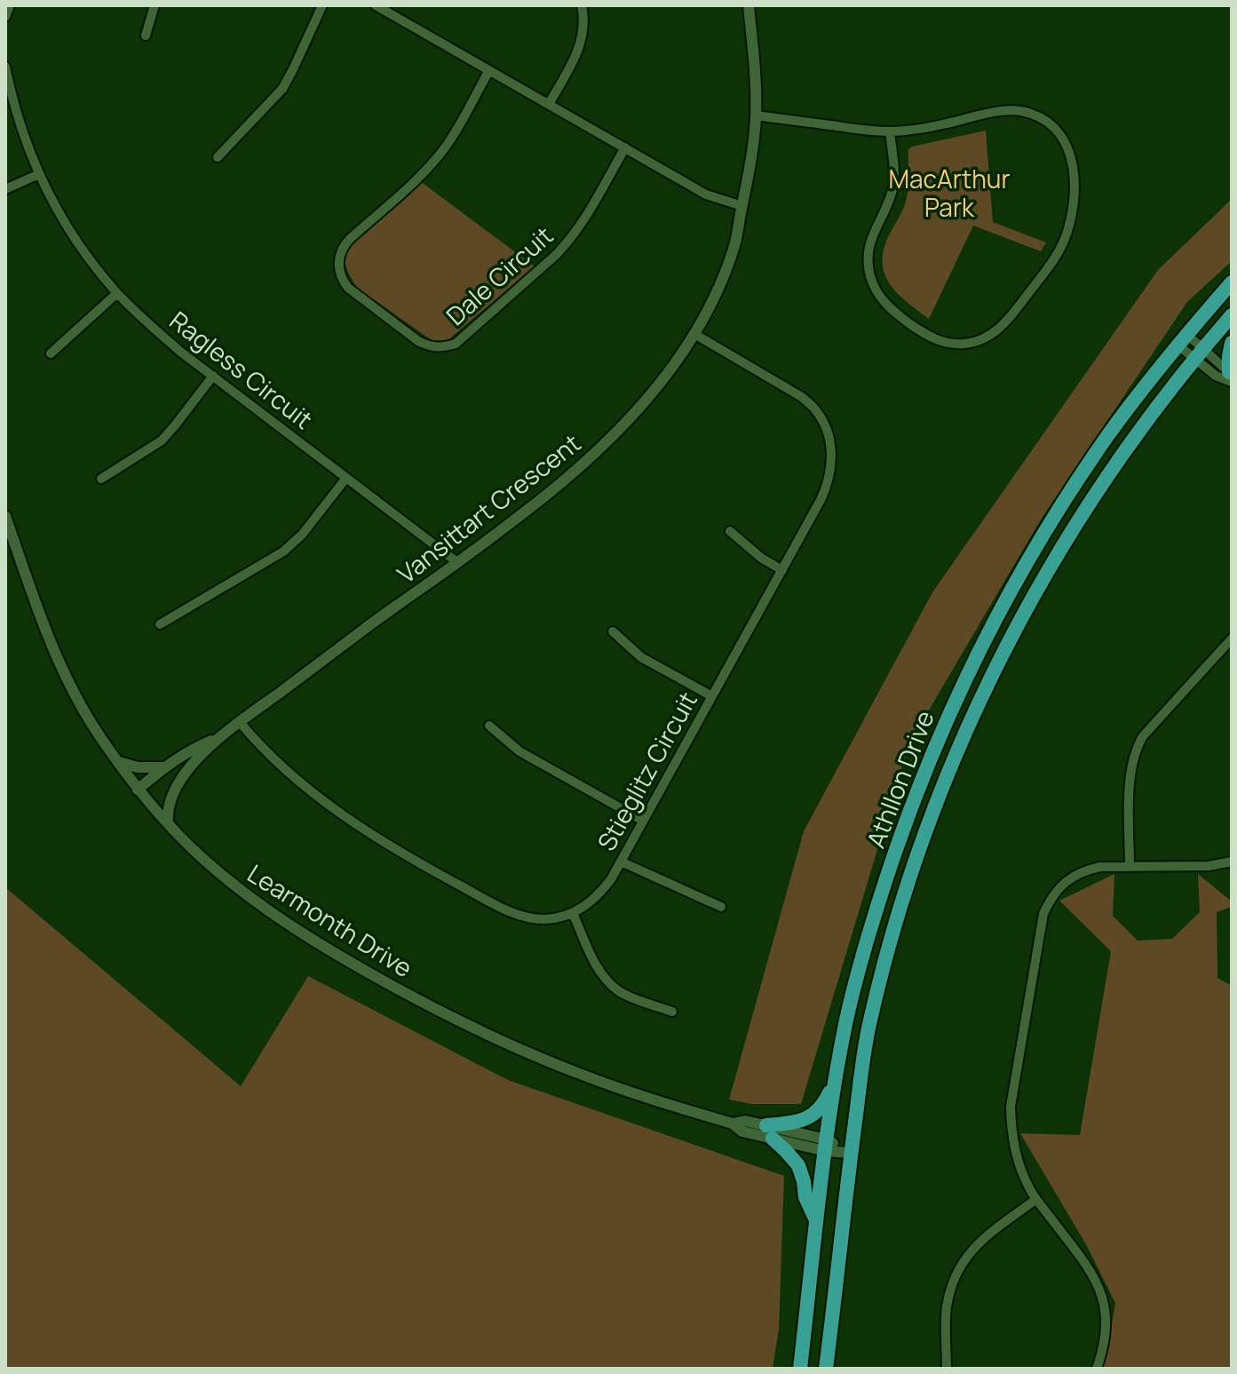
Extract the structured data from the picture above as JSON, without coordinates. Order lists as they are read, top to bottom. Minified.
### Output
{"streets":{"main road":["Athllon Drive"],"street":["Dale Circuit","Ragless Circuit","Vansittart Crescent","Stieglitz Circuit","Learmonth Drive"]},"crossings":[["Ragless Circuit","Vansittart Crescent"],["Vansittart Crescent","Stieglitz Circuit"],["Vansittart Crescent","Learmonth Drive"],["Athllon Drive","Learmonth Drive"]],"parks":["MacArthur Park"]}
